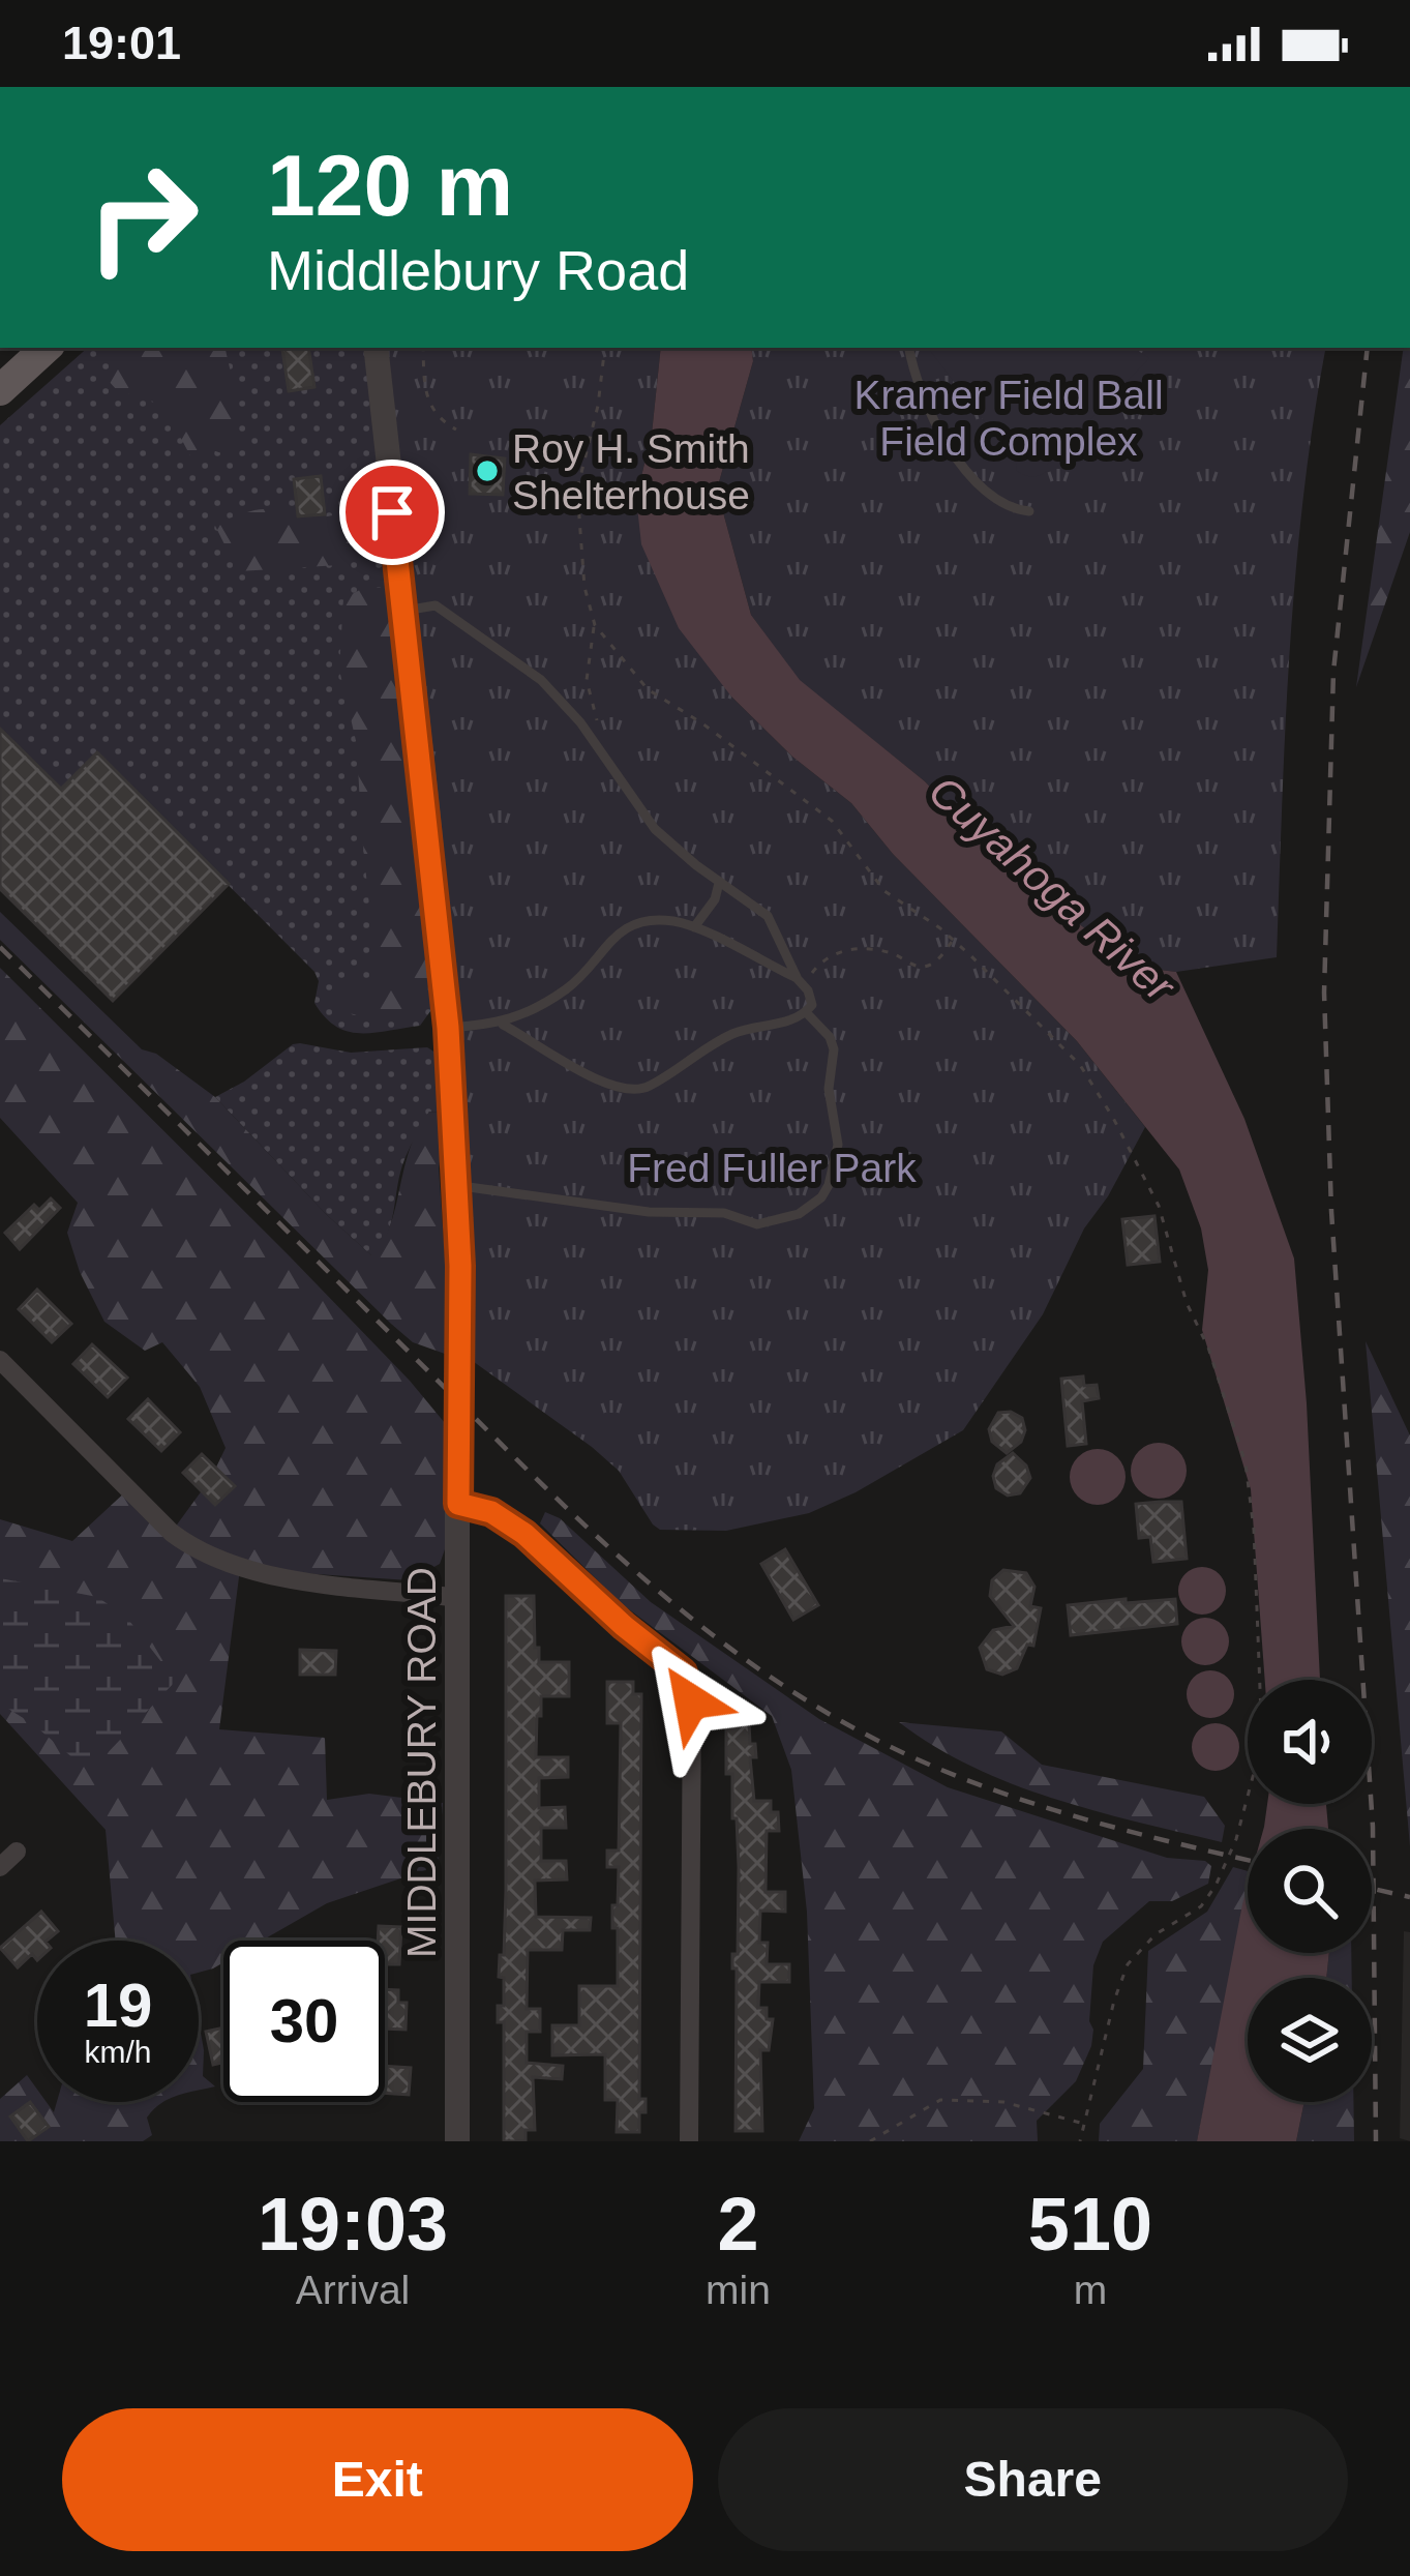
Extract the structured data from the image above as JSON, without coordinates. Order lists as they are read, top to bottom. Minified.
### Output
{"streets":{"street":["MIDDLEBURY ROAD"]},"water":["Cuyahoga River"],"parks":["Kramer Field Ball Field Complex","Fred Fuller Park"],"places":["Roy H. Smith Shelterhouse"],"page":{"status":"19:01","turn":["120 m","Middlebury Road"],"speed":"19 km/h","limit":"30","eta":["19:03","Arrival","2","min","510","m"],"buttons":["Exit","Share"]}}
